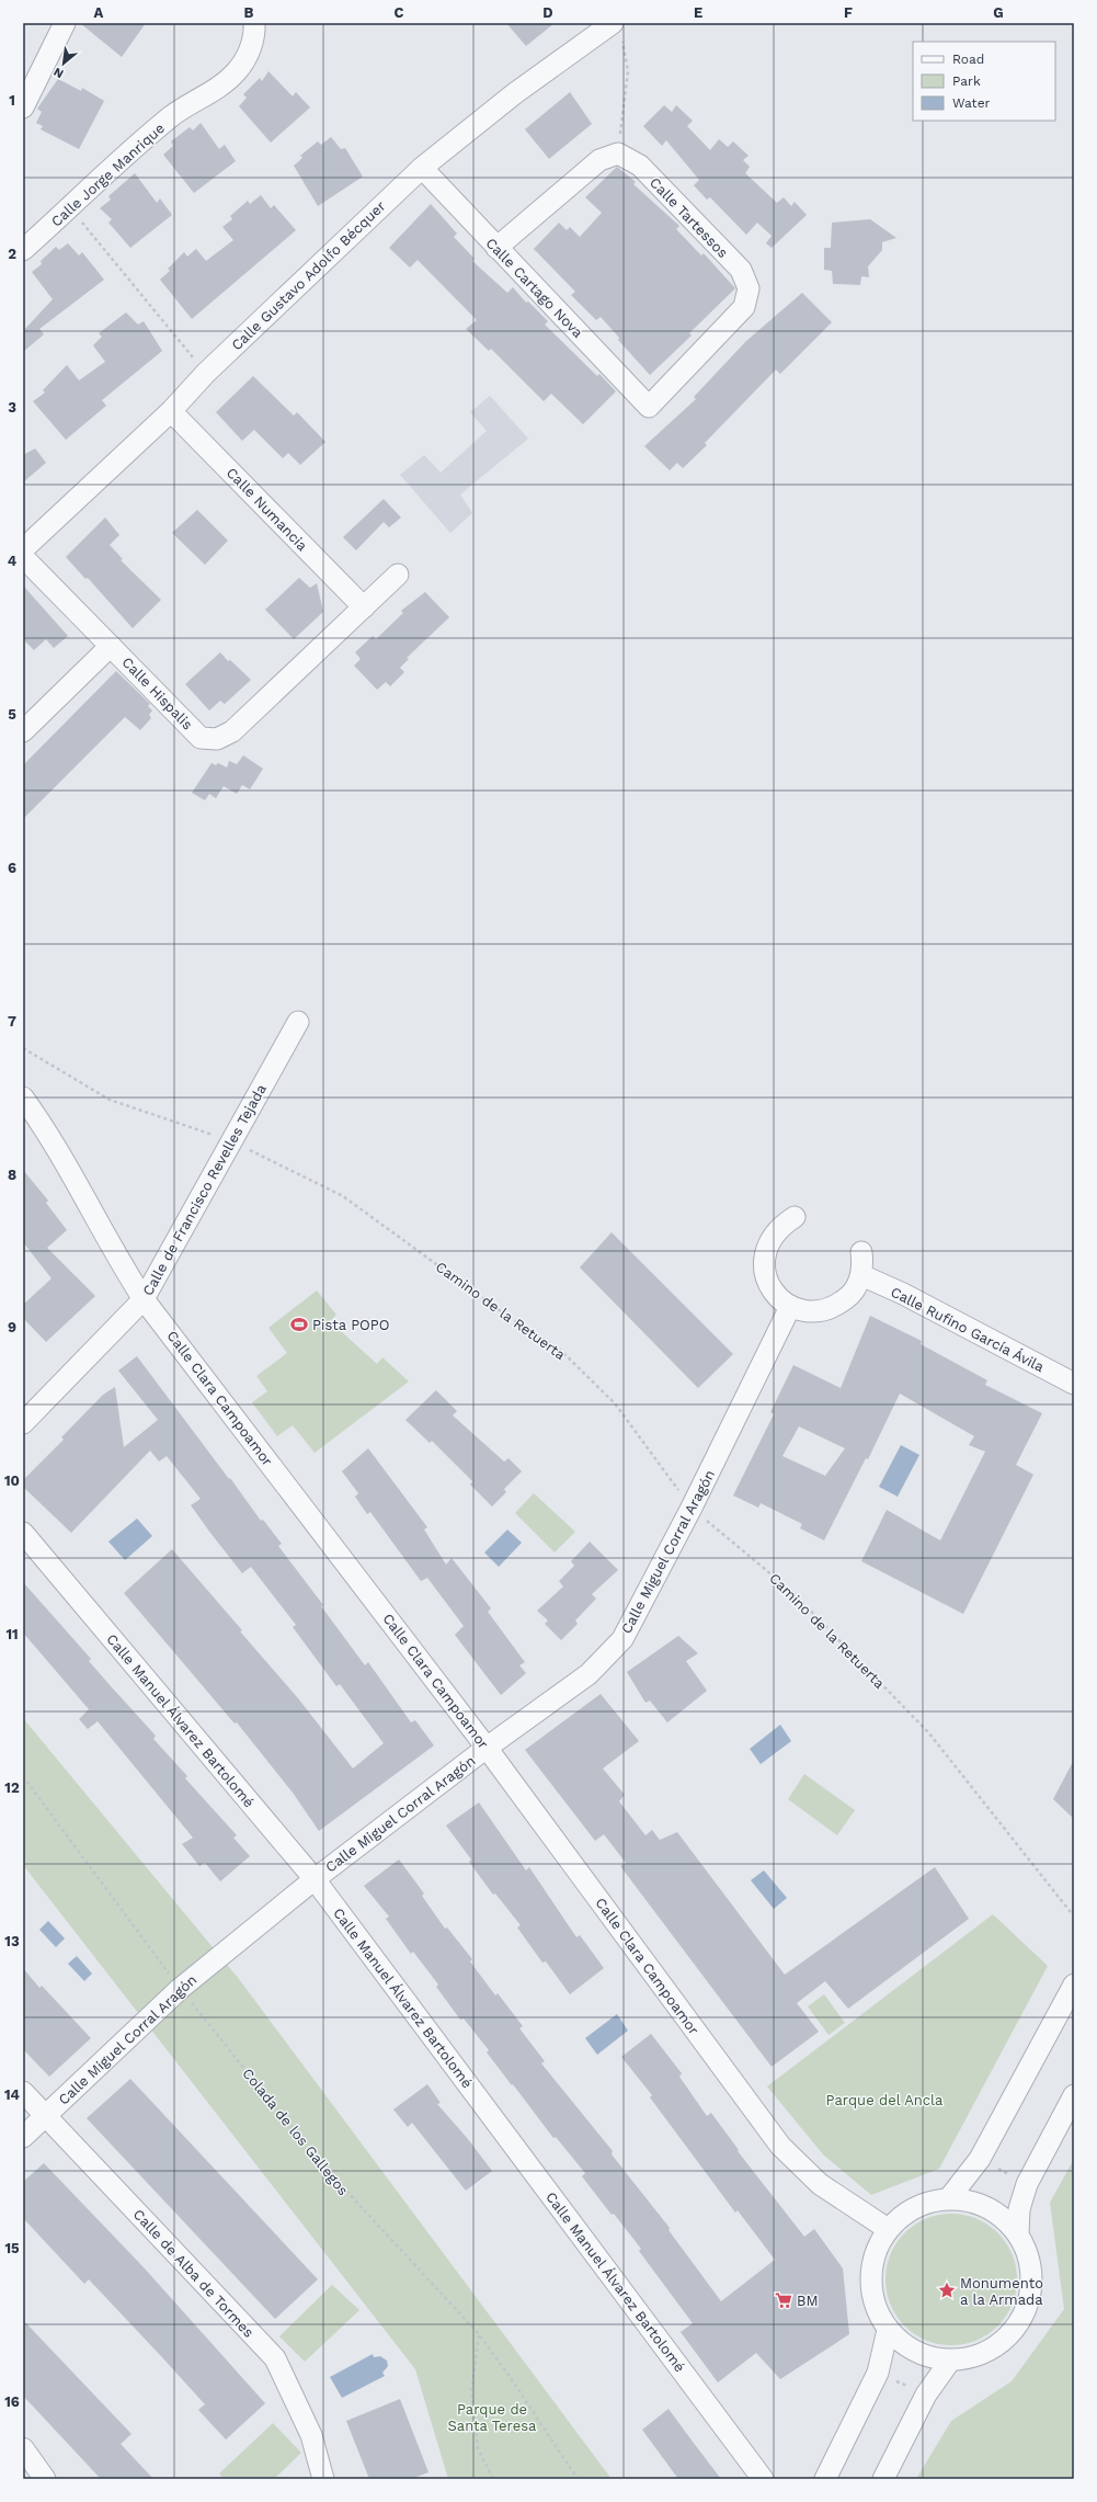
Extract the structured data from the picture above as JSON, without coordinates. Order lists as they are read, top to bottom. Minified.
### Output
{"streets":{"street":["Calle Jorge Manrique","Calle Tartessos","Calle Gustavo Adolfo Bécquer","Calle Cartago Nova","Calle Numancia","Calle Hispalis","Calle de Francisco Revelles Tejada","Calle Rufino García Ávila","Calle Clara Campoamor","Calle Miguel Corral Aragón","Calle Manuel Álvarez Bartolomé","Calle de Alba de Tormes"],"path":["Camino de la Retuerta","Colada de los Gallegos"]},"crossings":[["Calle Tartessos","Calle Cartago Nova"],["Calle Gustavo Adolfo Bécquer","Calle Cartago Nova"],["Calle Gustavo Adolfo Bécquer","Calle Numancia"],["Calle Numancia","Calle Hispalis"],["Calle de Francisco Revelles Tejada","Camino de la Retuerta"],["Calle de Francisco Revelles Tejada","Calle Clara Campoamor"],["Camino de la Retuerta","Calle Miguel Corral Aragón"],["Calle Clara Campoamor","Calle Miguel Corral Aragón"],["Calle Miguel Corral Aragón","Calle Manuel Álvarez Bartolomé"],["Calle Miguel Corral Aragón","Colada de los Gallegos"],["Calle Miguel Corral Aragón","Calle de Alba de Tormes"]],"parks":["Parque del Ancla","Parque de Santa Teresa"],"places":{"sports":["Pista POPO"],"place":["Monumento a la Armada"],"supermarket":["BM"]},"legend":["Road","Park","Water"],"north":"bottom left","grid":{"columns":["A","B","C","D","E","F","G"],"rows":["1","2","3","4","5","6","7","8","9","10","11","12","13","14","15","16"]}}
